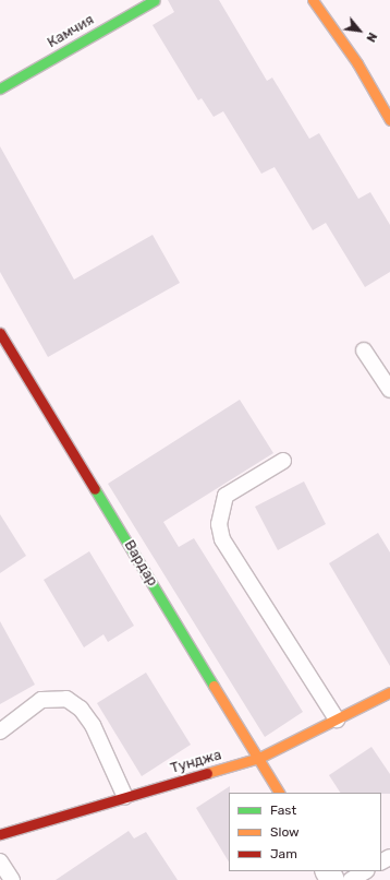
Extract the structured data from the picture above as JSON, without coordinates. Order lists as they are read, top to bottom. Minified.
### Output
{"streets":{"street":["Камчия","Вардар","Тунджа"]},"crossings":[["Вардар","Тунджа"]],"legend":["Fast","Slow","Jam"],"north":"bottom right"}
